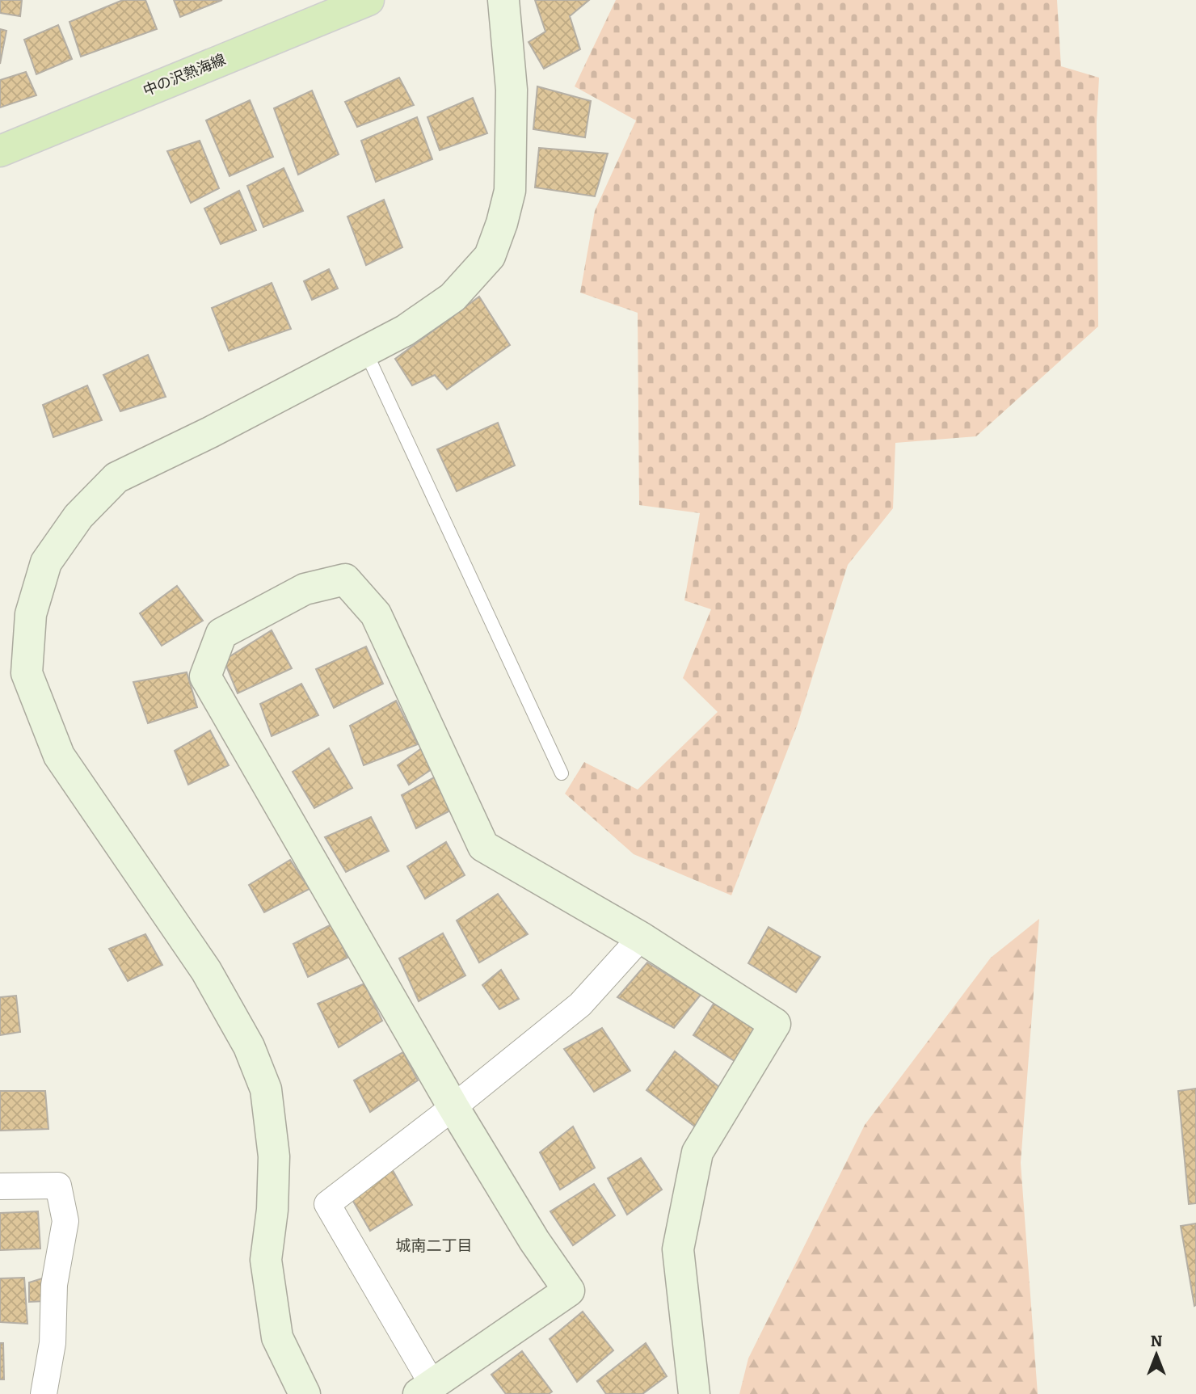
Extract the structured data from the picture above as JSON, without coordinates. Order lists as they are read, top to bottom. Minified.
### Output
{"streets":{"main road":["中の沢熱海線"]},"districts":["城南二丁目"],"north":"top"}
